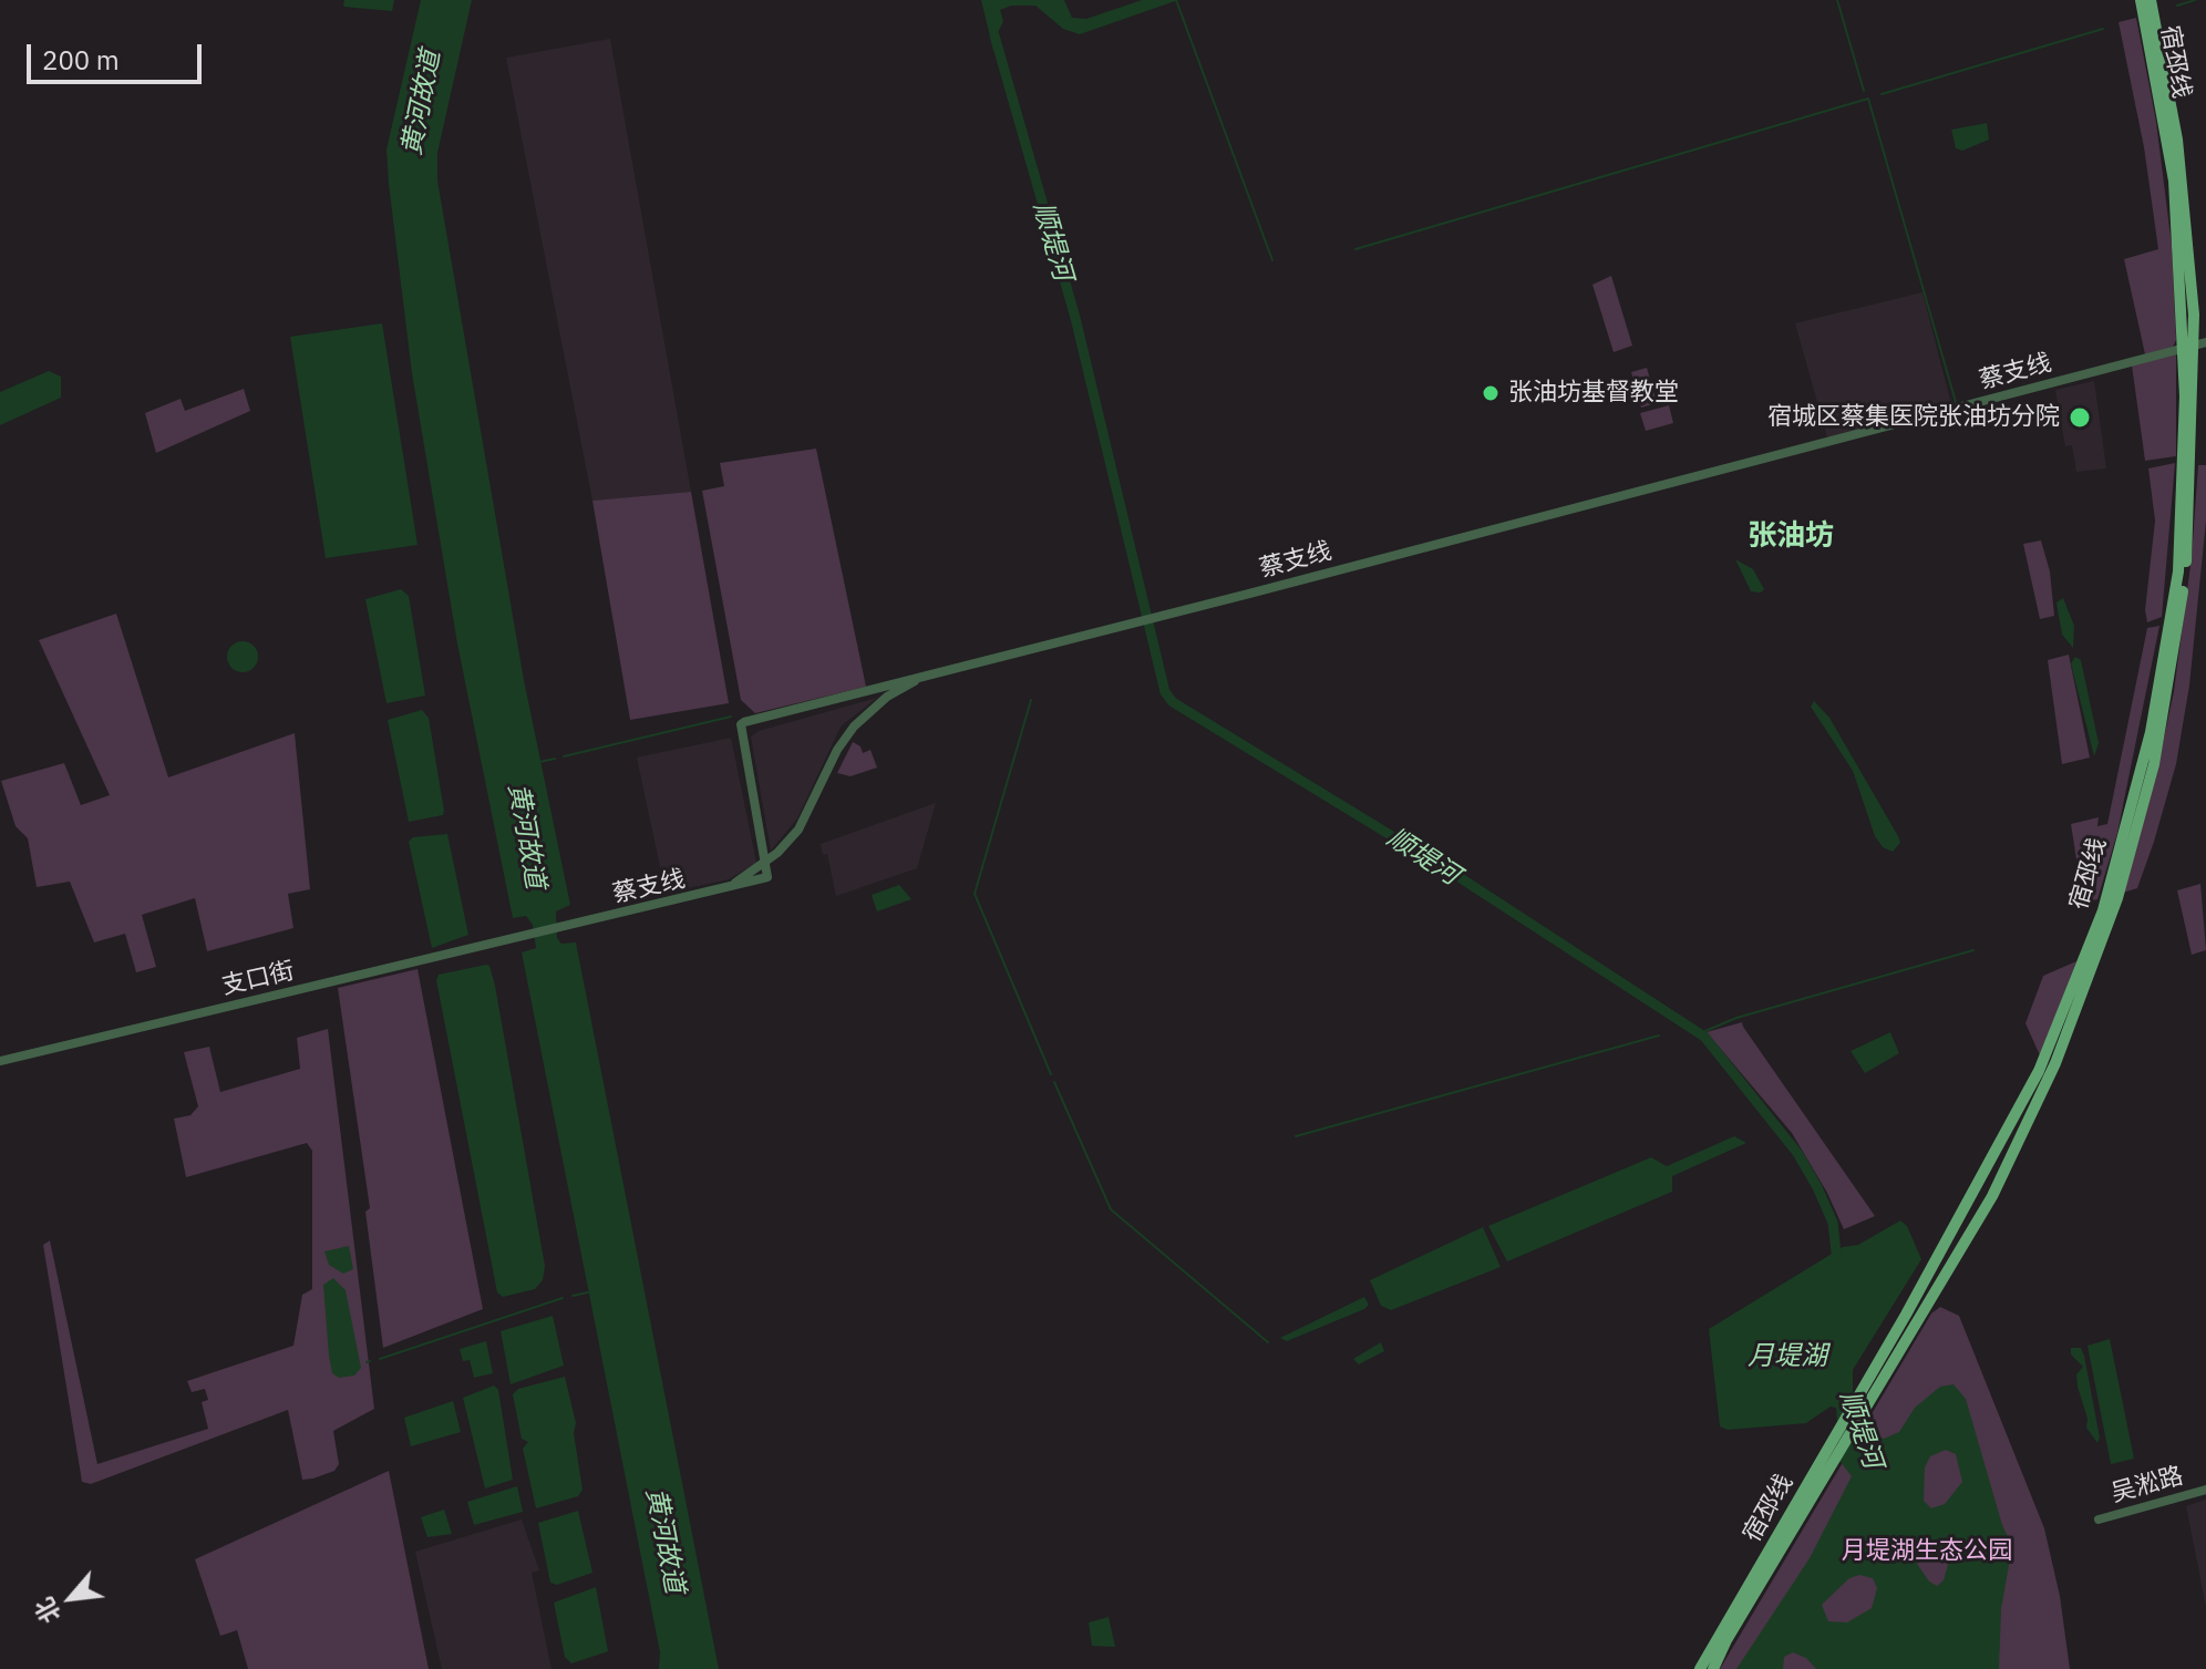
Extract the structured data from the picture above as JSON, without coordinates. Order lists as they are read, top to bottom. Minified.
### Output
{"streets":{"main road":["宿邳线"],"street":["蔡支线","支口街","吴淞路"]},"crossings":[["宿邳线","蔡支线"],["蔡支线","支口街"]],"districts":["张油坊"],"water":["黄河故道","顺堤河","月堤湖"],"parks":["月堤湖生态公园"],"places":["张油坊基督教堂","宿城区蔡集医院张油坊分院"],"scale_bar":"200 m","north":"bottom left"}
